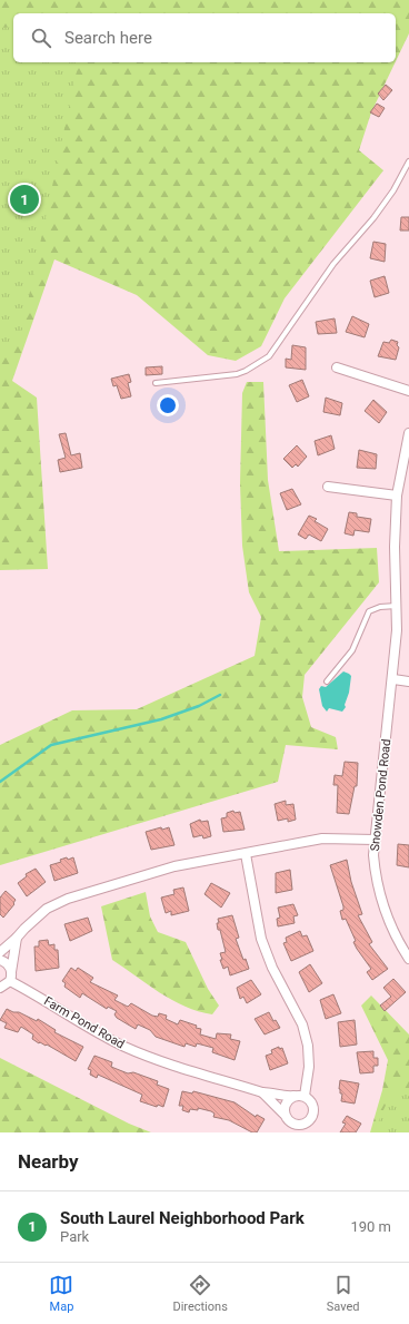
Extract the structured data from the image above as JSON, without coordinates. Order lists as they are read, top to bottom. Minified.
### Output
{"streets":{"street":["Snowden Pond Road","Farm Pond Road"]},"page":{"search":"Search here","pins":"1","heading":"Nearby","list":[{"mark":"1","name":"South Laurel Neighborhood Park","note":"Park","value":"190 m"}],"nav":["Map","Directions","Saved"]}}
